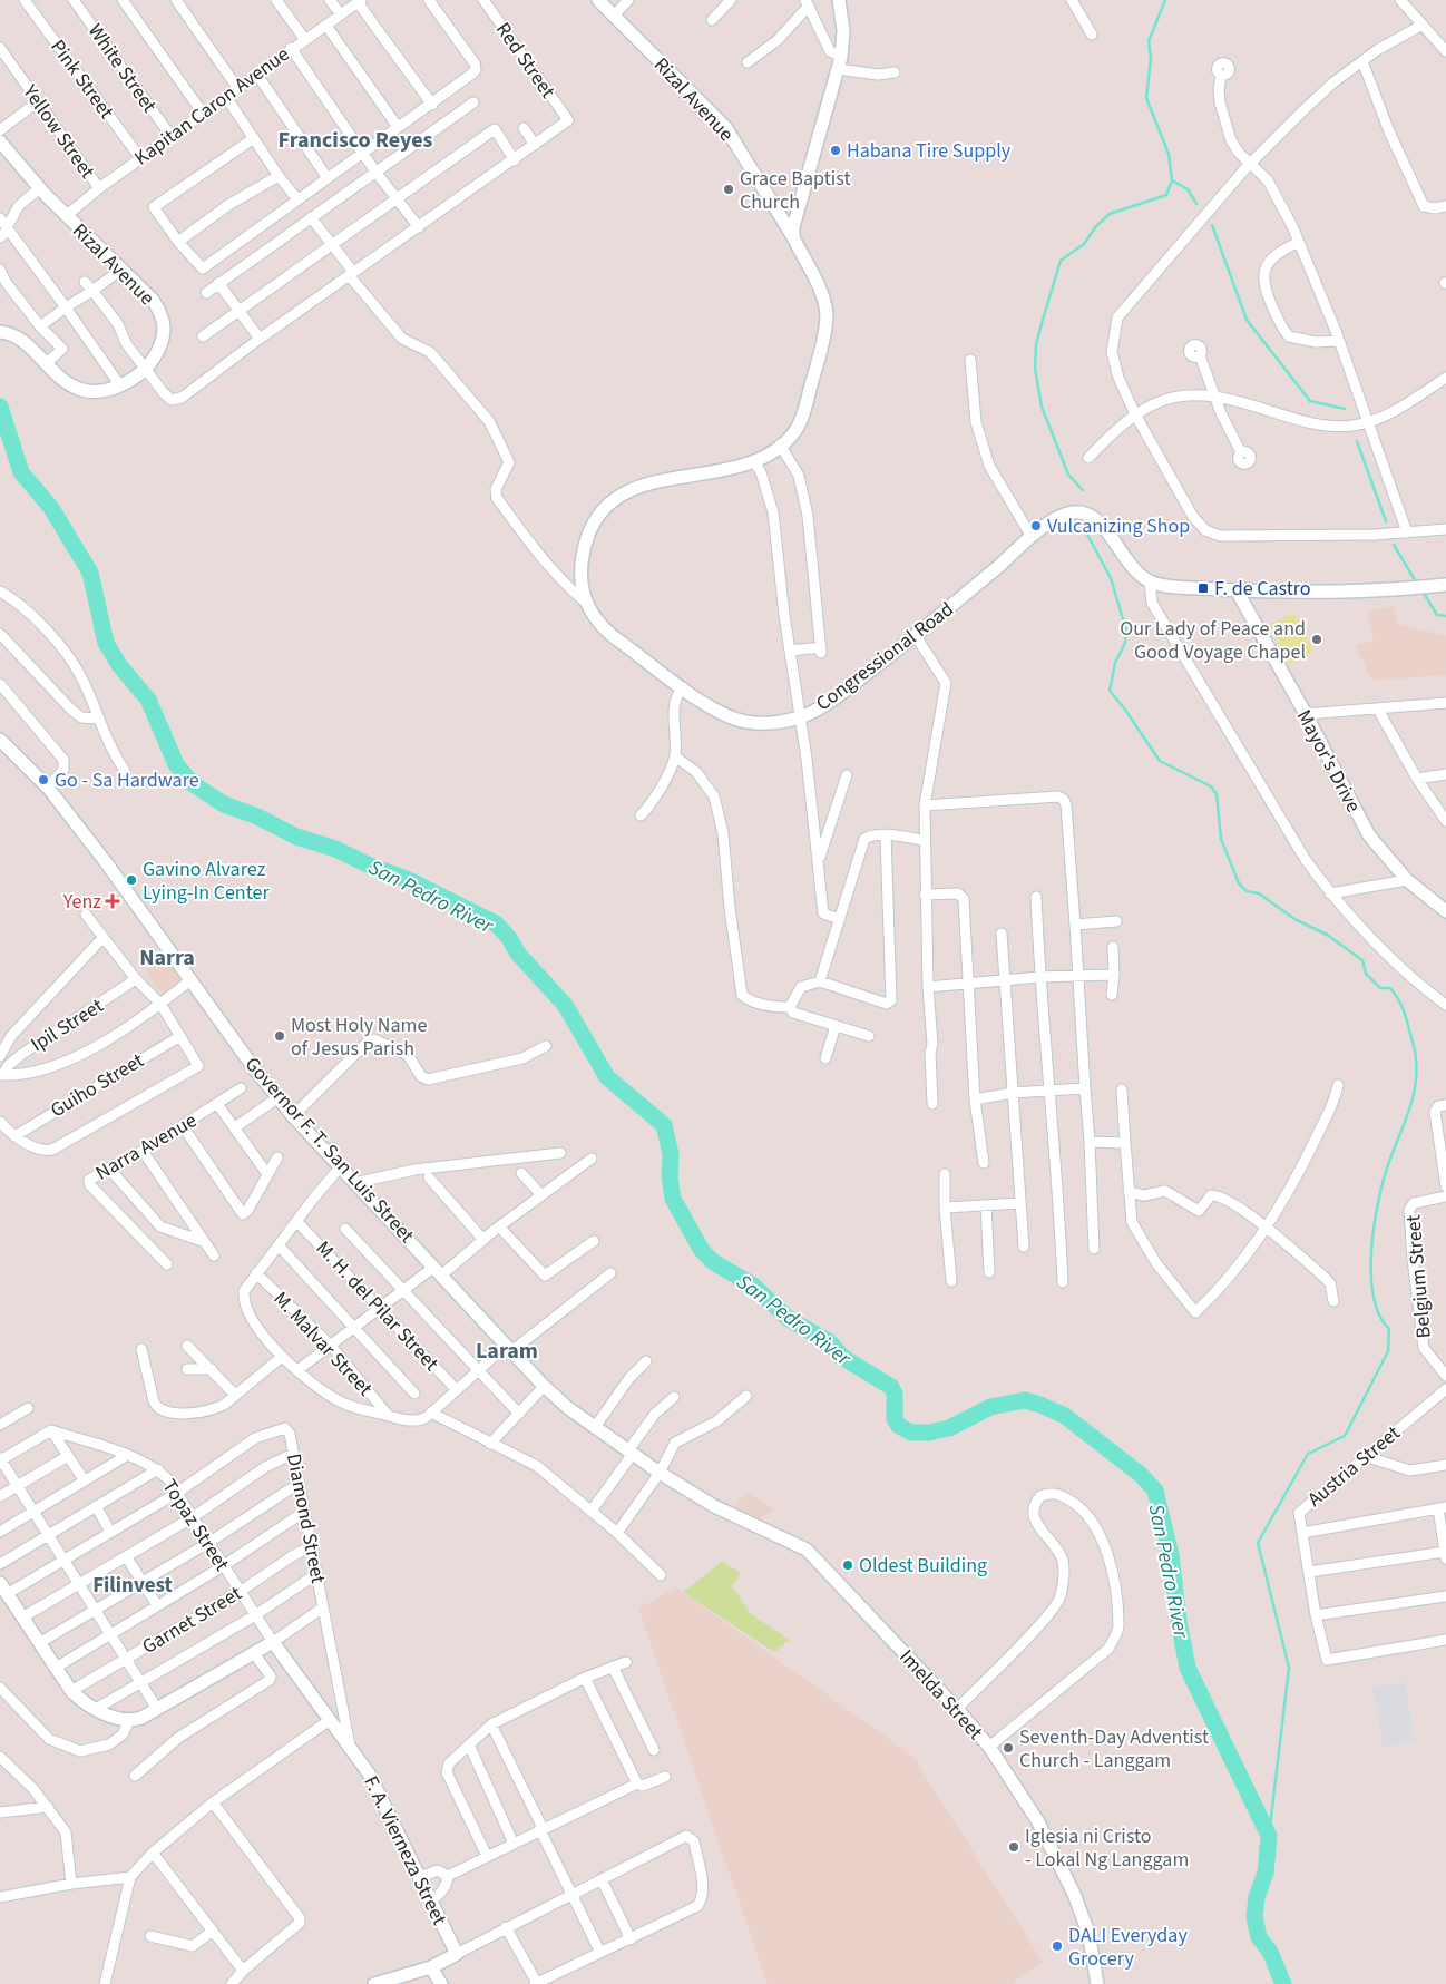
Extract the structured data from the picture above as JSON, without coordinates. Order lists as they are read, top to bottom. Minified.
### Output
{"streets":{"street":["Red Street","White Street","Pink Street","Rizal Avenue","Kapitan Caron Avenue","Yellow Street","Congressional Road","Mayor's Drive","Ipil Street","Guiho Street","Narra Avenue","Governor F. T. San Luis Street","Belgium Street","M. H. del Pilar Street","M. Malvar Street","Austria Street","Diamond Street","Topaz Street","Garnet Street","Imelda Street","F. A. Vierneza Street"]},"crossings":[["White Street","Kapitan Caron Avenue"],["Pink Street","Kapitan Caron Avenue"],["Rizal Avenue","Kapitan Caron Avenue"],["Rizal Avenue","Congressional Road"],["Kapitan Caron Avenue","Yellow Street"],["Congressional Road","Mayor's Drive"],["Governor F. T. San Luis Street","Imelda Street"],["Diamond Street","Topaz Street"],["Diamond Street","Garnet Street"],["Diamond Street","F. A. Vierneza Street"],["Topaz Street","Garnet Street"],["Topaz Street","F. A. Vierneza Street"]],"districts":["Francisco Reyes","Narra","Laram","Filinvest"],"water":["San Pedro River"],"places":{"other":["Habana Tire Supply","Grace Baptist Church","Vulcanizing Shop","Our Lady of Peace and Good Voyage Chapel","Go - Sa Hardware","Gavino Alvarez Lying-In Center","Most Holy Name of Jesus Parish","Oldest Building","Seventh-Day Adventist Church - Langgam","Iglesia ni Cristo - Lokal Ng Langgam","DALI Everyday Grocery"],"transit":["F. de Castro"],"health":["Yenz"]}}
